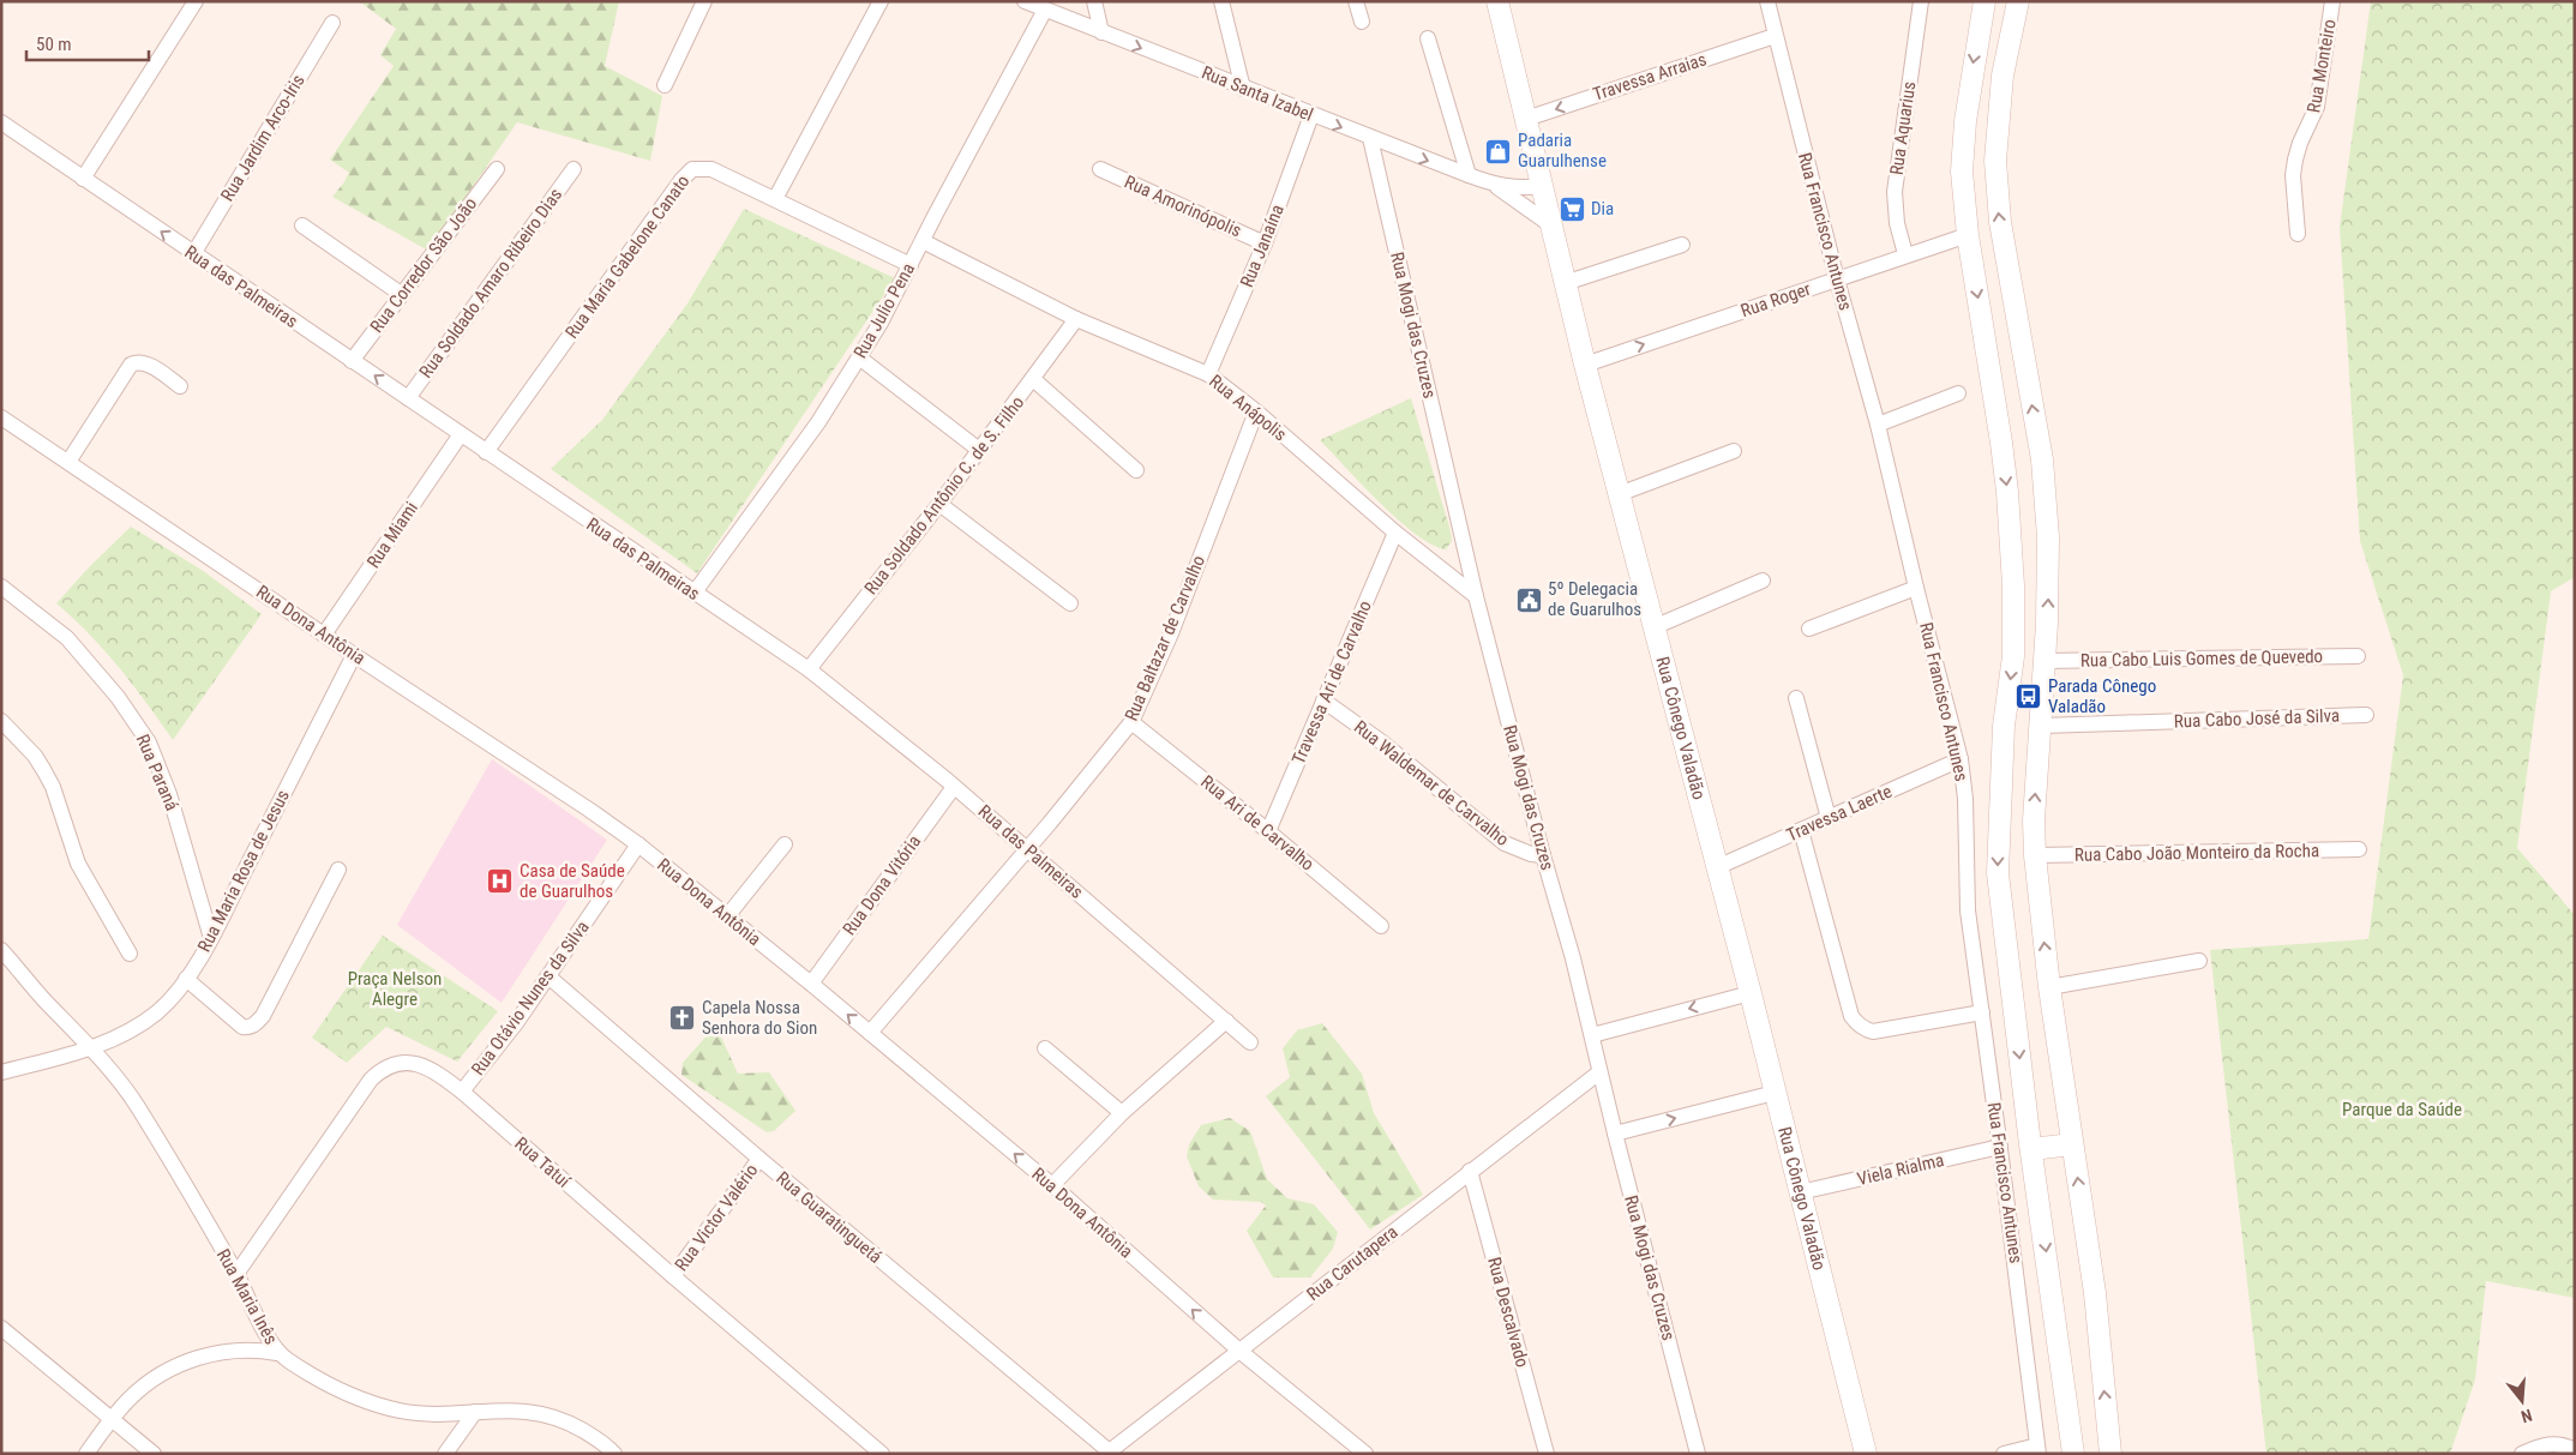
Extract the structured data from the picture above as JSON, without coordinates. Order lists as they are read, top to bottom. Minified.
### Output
{"streets":{"main road":["Rua Cônego Valadão"],"street":["Rua Monteiro","Travessa Arraias","Rua Santa Izabel","Rua Aquarius","Rua Jardim Arco-Iris","Rua Amorinópolis","Rua Francisco Antunes","Rua Janaína","Rua Maria Gabelone Canato","Rua Corredor São João","Rua Soldado Amaro Ribeiro Dias","Rua das Palmeiras","Rua Roger","Rua Julio Pena","Rua Mogi das Cruzes","Rua Anápolis","Rua Soldado Antônio C. de S. Filho","Rua Miami","Rua Dona Antônia","Rua Baltazar de Carvalho","Rua Cabo Luis Gomes de Quevedo","Travessa Ari de Carvalho","Rua Cabo José da Silva","Rua Paraná","Rua Waldemar de Carvalho","Travessa Laerte","Rua Ari de Carvalho","Rua Cabo João Monteiro da Rocha","Rua Maria Rosa de Jesus","Rua Dona Vitória","Rua Otávio Nunes da Silva","Rua Tatuí","Viela Rialma","Rua Victor Valério","Rua Guaratinguetá","Rua Carutapera","Rua Maria Inês","Rua Descalvado"]},"crossings":[["Travessa Arraias","Rua Francisco Antunes"],["Travessa Arraias","Rua Cônego Valadão"],["Rua Santa Izabel","Rua Janaína"],["Rua Santa Izabel","Rua Julio Pena"],["Rua Santa Izabel","Rua Mogi das Cruzes"],["Rua Santa Izabel","Rua Cônego Valadão"],["Rua Aquarius","Rua Roger"],["Rua Jardim Arco-Iris","Rua das Palmeiras"],["Rua Amorinópolis","Rua Janaína"],["Rua Francisco Antunes","Rua Roger"],["Rua Francisco Antunes","Travessa Laerte"],["Rua Francisco Antunes","Viela Rialma"],["Rua Janaína","Rua Anápolis"],["Rua Maria Gabelone Canato","Rua das Palmeiras"],["Rua Maria Gabelone Canato","Rua Julio Pena"],["Rua Corredor São João","Rua das Palmeiras"],["Rua Soldado Amaro Ribeiro Dias","Rua das Palmeiras"],["Rua das Palmeiras","Rua Julio Pena"],["Rua das Palmeiras","Rua Soldado Antônio C. de S. Filho"],["Rua das Palmeiras","Rua Miami"],["Rua das Palmeiras","Rua Baltazar de Carvalho"],["Rua das Palmeiras","Rua Dona Vitória"],["Rua Roger","Rua Cônego Valadão"],["Rua Julio Pena","Rua Anápolis"],["Rua Mogi das Cruzes","Rua Anápolis"],["Rua Mogi das Cruzes","Rua Waldemar de Carvalho"],["Rua Mogi das Cruzes","Rua Carutapera"],["Rua Anápolis","Rua Soldado Antônio C. de S. Filho"],["Rua Anápolis","Rua Baltazar de Carvalho"],["Rua Anápolis","Travessa Ari de Carvalho"],["Rua Miami","Rua Dona Antônia"],["Rua Dona Antônia","Rua Baltazar de Carvalho"],["Rua Dona Antônia","Rua Maria Rosa de Jesus"],["Rua Dona Antônia","Rua Dona Vitória"],["Rua Dona Antônia","Rua Otávio Nunes da Silva"],["Rua Dona Antônia","Rua Carutapera"],["Rua Baltazar de Carvalho","Rua Ari de Carvalho"],["Travessa Ari de Carvalho","Rua Waldemar de Carvalho"],["Travessa Ari de Carvalho","Rua Ari de Carvalho"],["Rua Cônego Valadão","Travessa Laerte"],["Rua Cônego Valadão","Viela Rialma"],["Rua Paraná","Rua Maria Rosa de Jesus"],["Rua Maria Rosa de Jesus","Rua Maria Inês"],["Rua Otávio Nunes da Silva","Rua Tatuí"],["Rua Otávio Nunes da Silva","Rua Guaratinguetá"],["Rua Tatuí","Rua Victor Valério"],["Rua Tatuí","Rua Maria Inês"],["Rua Victor Valério","Rua Guaratinguetá"],["Rua Guaratinguetá","Rua Carutapera"],["Rua Carutapera","Rua Descalvado"]],"one_way":["Travessa Arraias","Rua Santa Izabel"],"parks":["Praça Nelson Alegre","Parque da Saúde"],"places":{"shop":["Padaria Guarulhense"],"supermarket":["Dia"],"public building":["5º Delegacia de Guarulhos"],"bus stop":["Parada Cônego Valadão"],"hospital":["Casa de Saúde de Guarulhos"],"church":["Capela Nossa Senhora do Sion"]},"scale_bar":"50 m","north":"bottom"}
